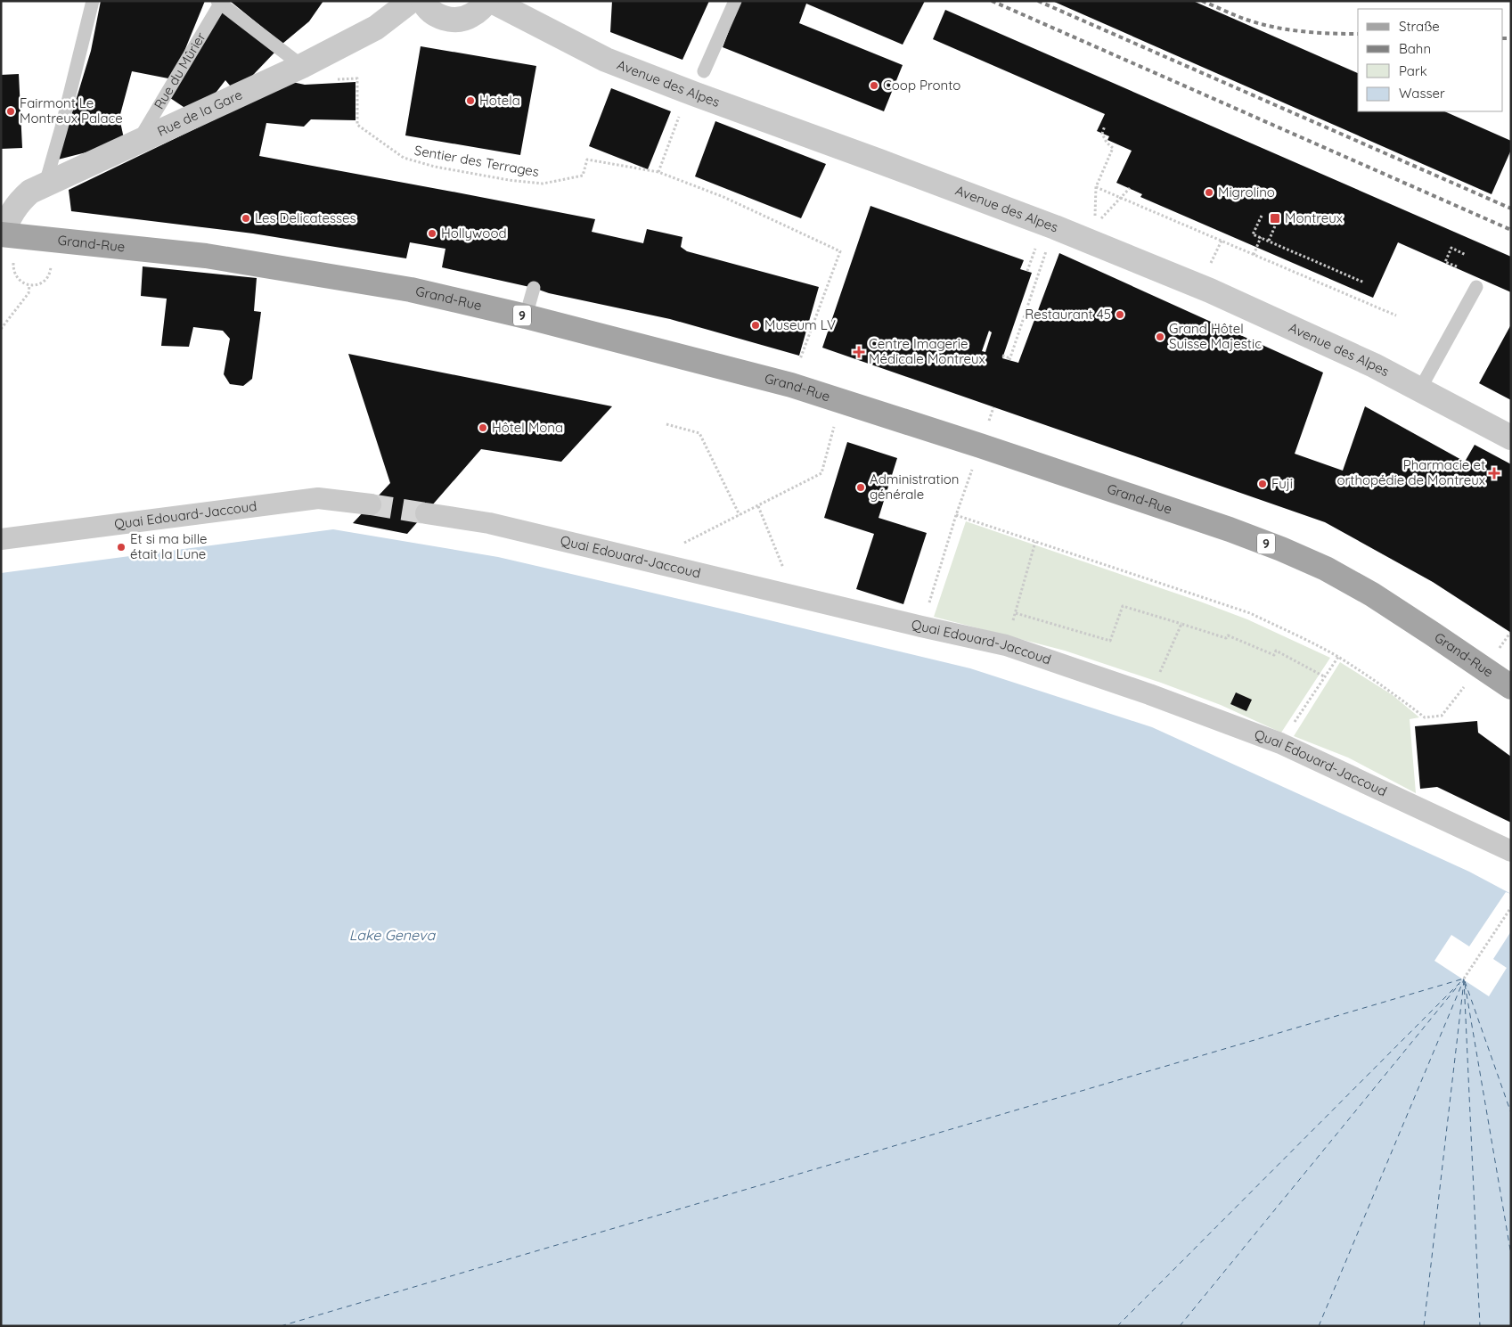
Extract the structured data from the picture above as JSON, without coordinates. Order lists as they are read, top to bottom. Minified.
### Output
{"streets":{"main road":["Grand-Rue","9"],"street":["Avenue des Alpes","Rue de la Gare","Quai Edouard-Jaccoud"],"lane":["Rue du Mûrier"],"path":["Sentier des Terrages"]},"crossings":[["Rue du Mûrier","Rue de la Gare"],["Rue de la Gare","Sentier des Terrages"],["Rue de la Gare","Grand-Rue"],["Sentier des Terrages","Grand-Rue"]],"water":["Lake Geneva"],"places":{"other":["Coop Pronto","Hotela","Fairmont Le Montreux Palace","Migrolino","Les Delicatesses","Hollywood","Restaurant 45","Museum LV","Grand Hôtel Suisse Majestic","Hôtel Mona","Fuji","Administration générale","Et si ma bille était la Lune"],"transit":["Montreux"],"health":["Centre Imagerie Médicale Montreux","Pharmacie et orthopédie de Montreux"]},"legend":["Straße","Bahn","Park","Wasser"]}
